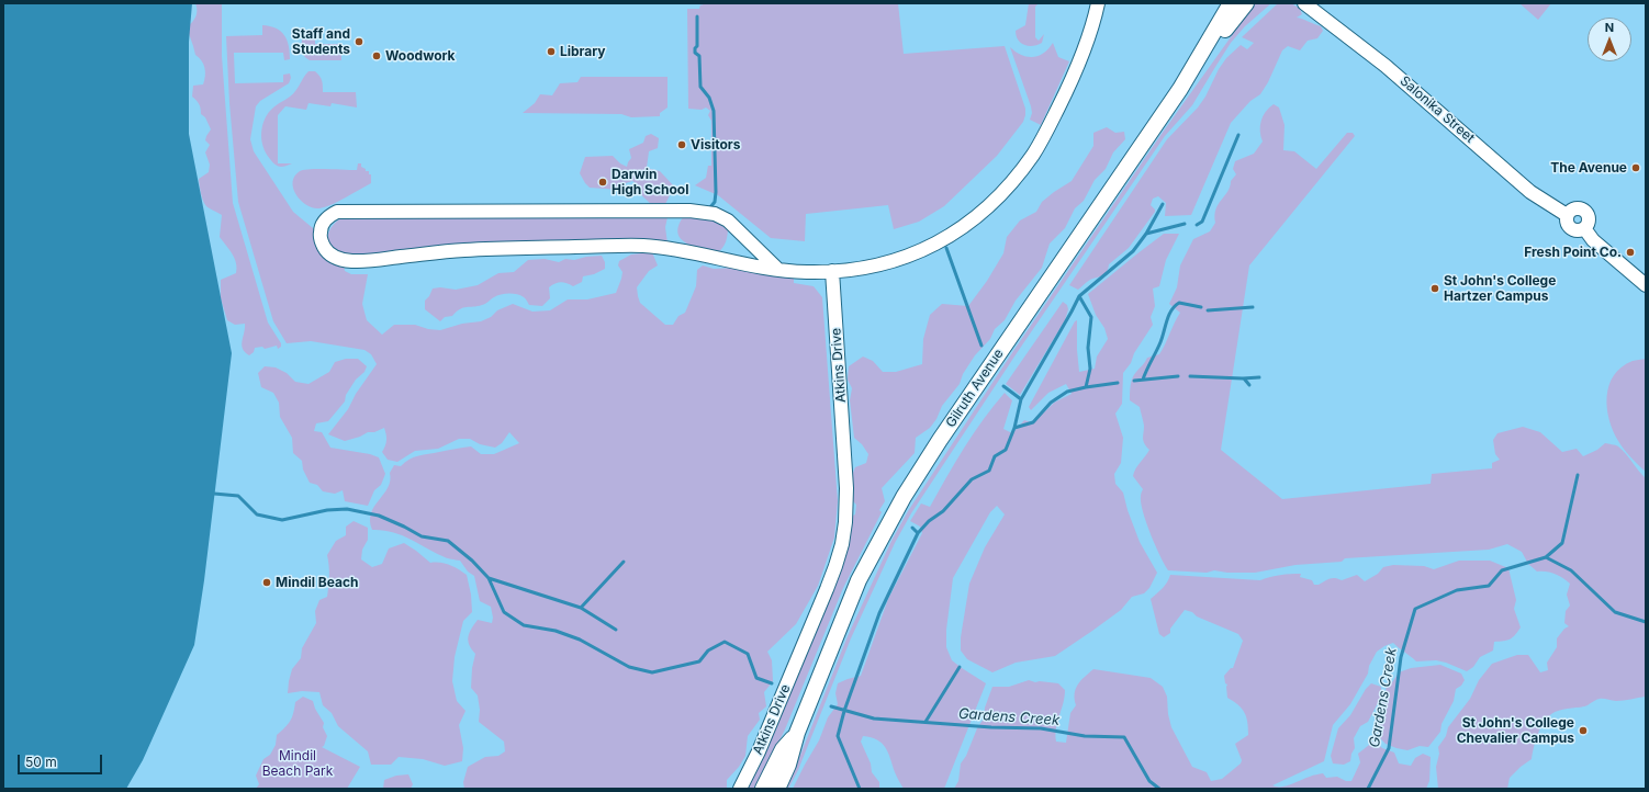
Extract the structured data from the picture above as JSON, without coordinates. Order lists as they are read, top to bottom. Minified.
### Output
{"streets":{"street":["Salonika Street","Atkins Drive","Gilruth Avenue"]},"water":["Gardens Creek"],"parks":["Mindil Beach Park"],"places":["Staff and Students","Library","Woodwork","Visitors","The Avenue","Darwin High School","Fresh Point Co.","St John's College Hartzer Campus","Mindil Beach","St John's College Chevalier Campus"],"scale_bar":"50 m","north":"top"}
